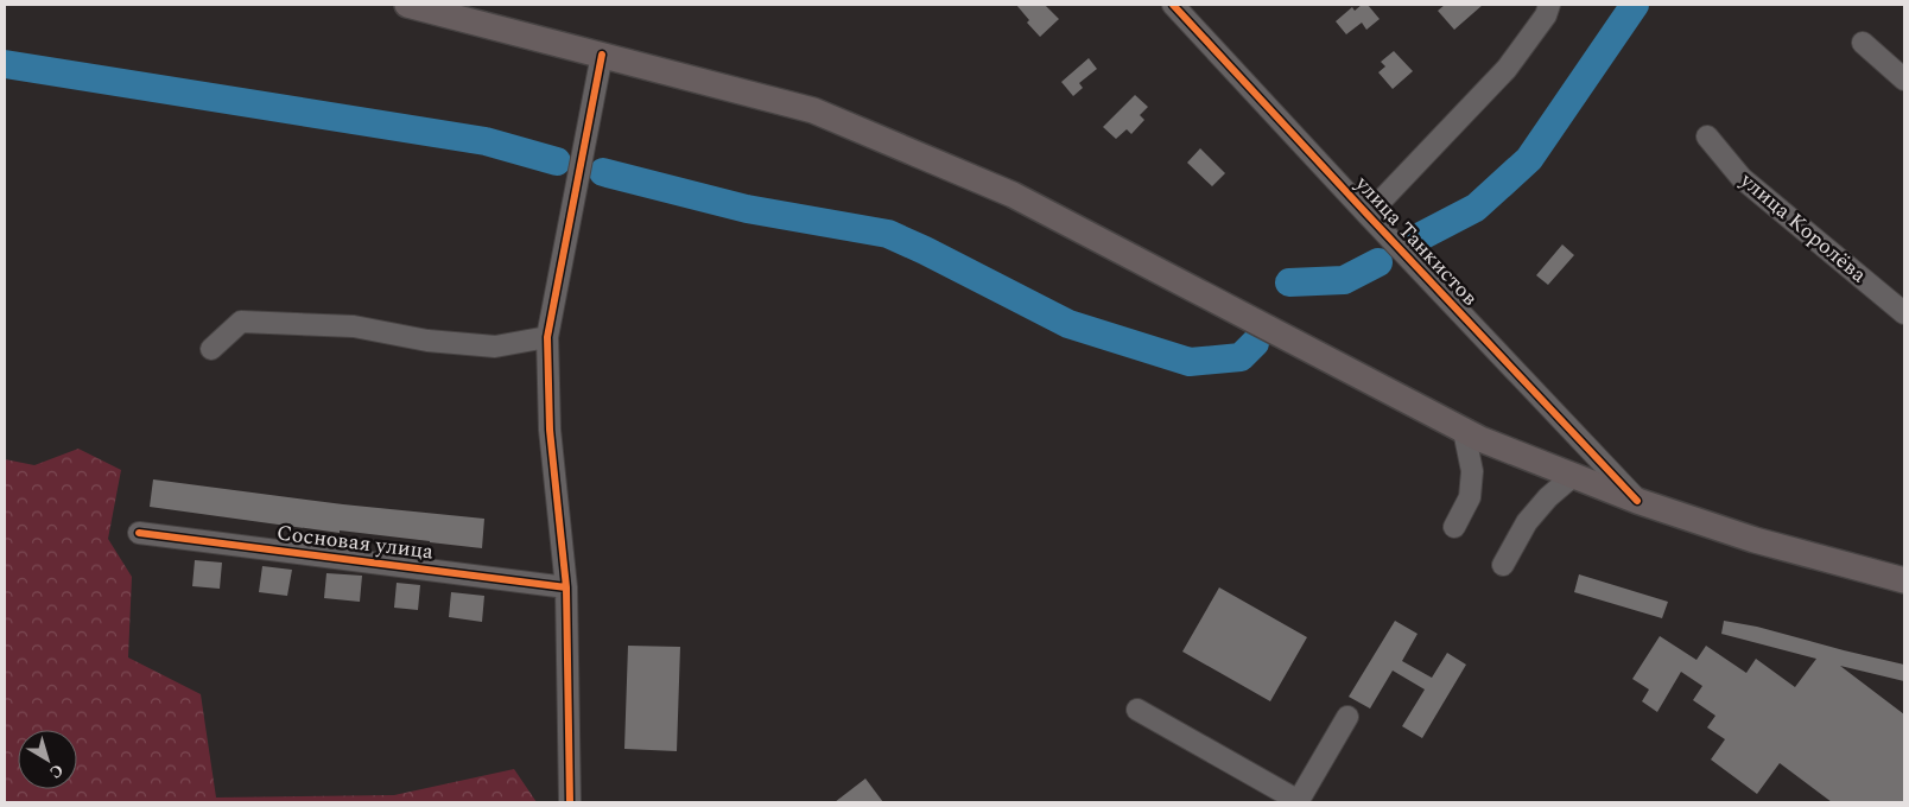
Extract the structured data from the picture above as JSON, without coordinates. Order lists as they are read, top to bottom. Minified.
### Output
{"streets":{"street":["улица Королёва","улица Танкистов","Сосновая улица"]},"north":"bottom right"}
